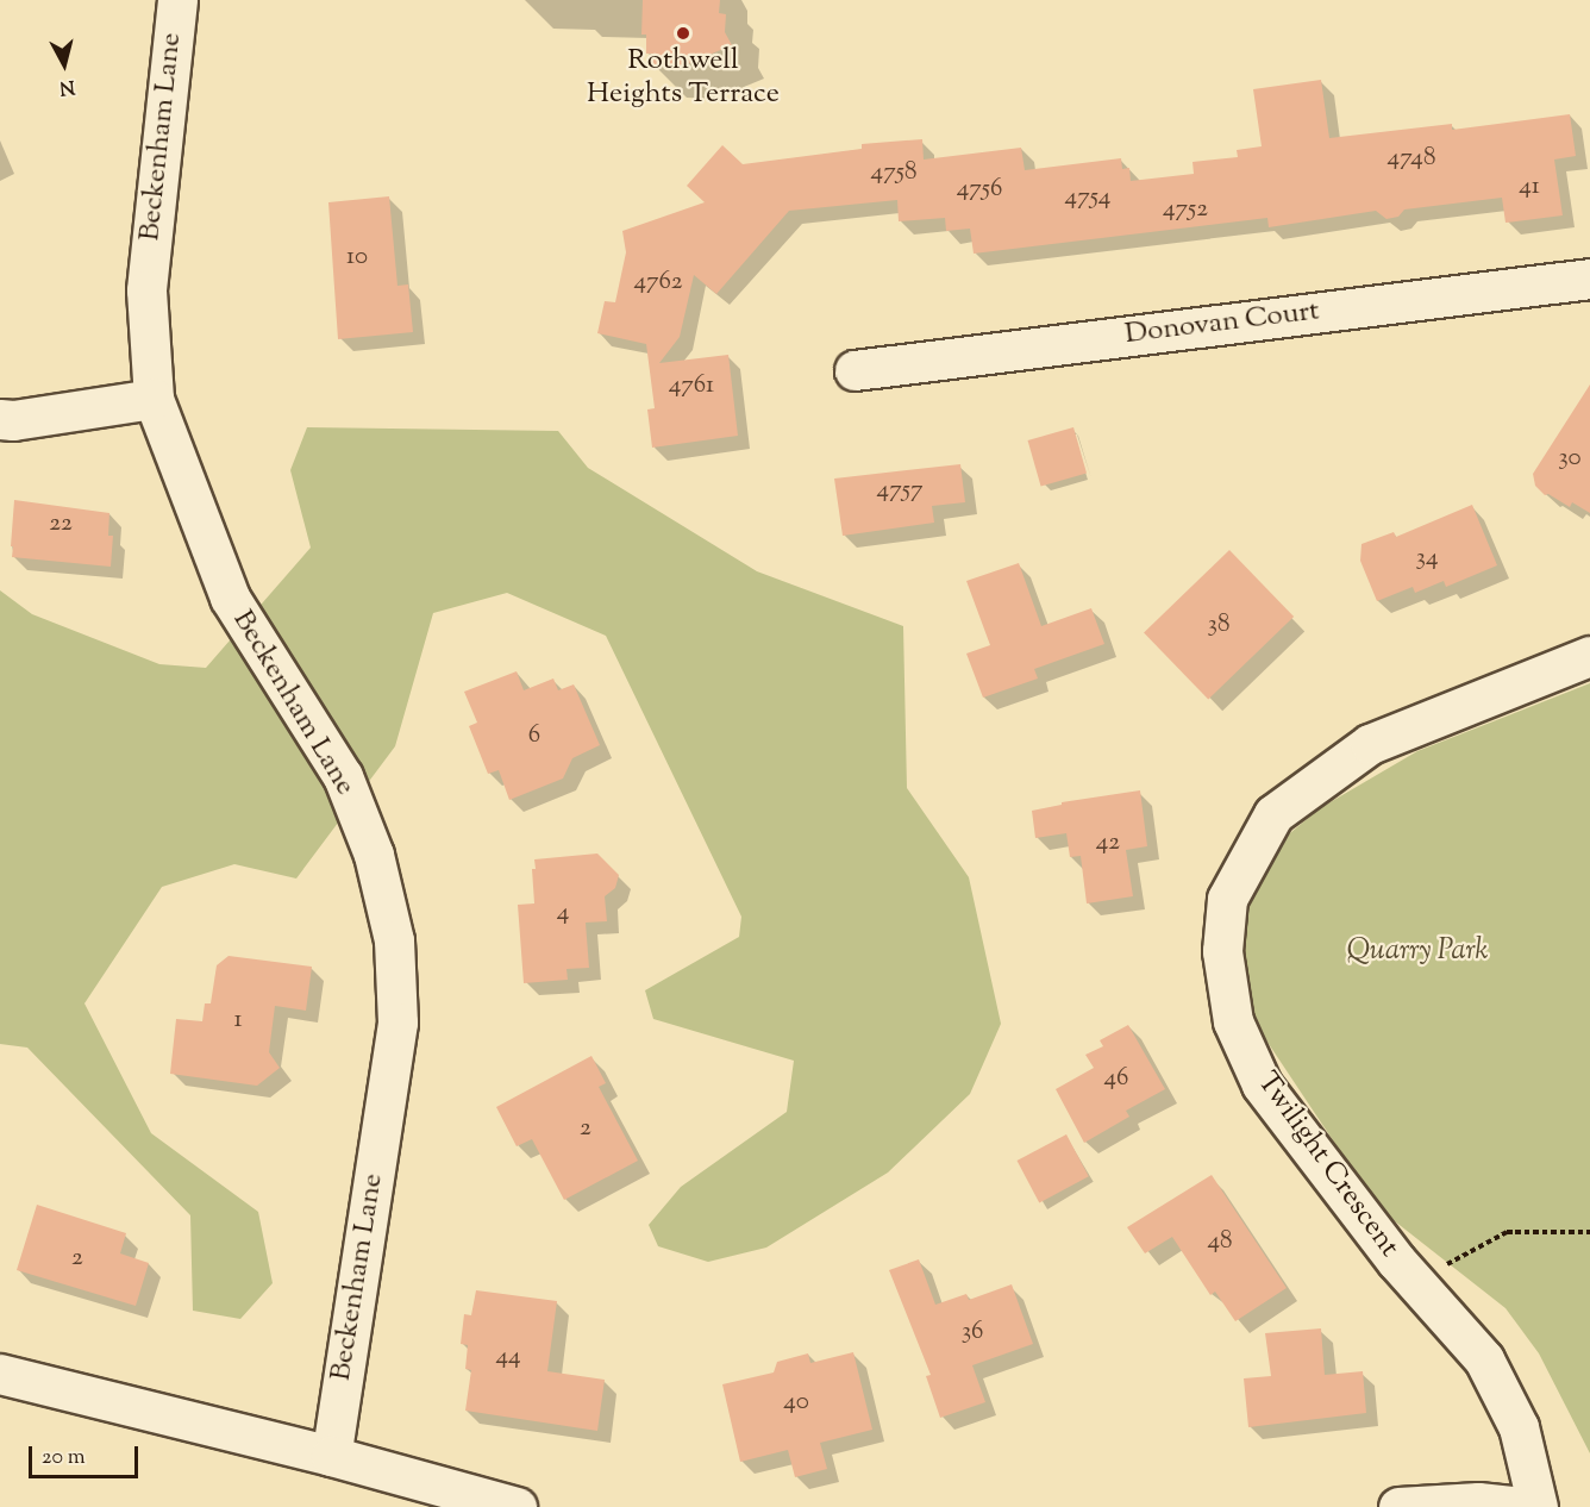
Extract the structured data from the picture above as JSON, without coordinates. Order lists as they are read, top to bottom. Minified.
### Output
{"streets":{"street":["Beckenham Lane","Donovan Court","Twilight Crescent"]},"parks":["Quarry Park"],"places":["Rothwell Heights Terrace"],"house_numbers":["4748","4758","41","4756","4754","4752","10","4762","4761","30","4757","22","34","38","6","42","4","1","46","2","48","2","36","44","40"],"scale_bar":"20 m","north":"bottom"}
